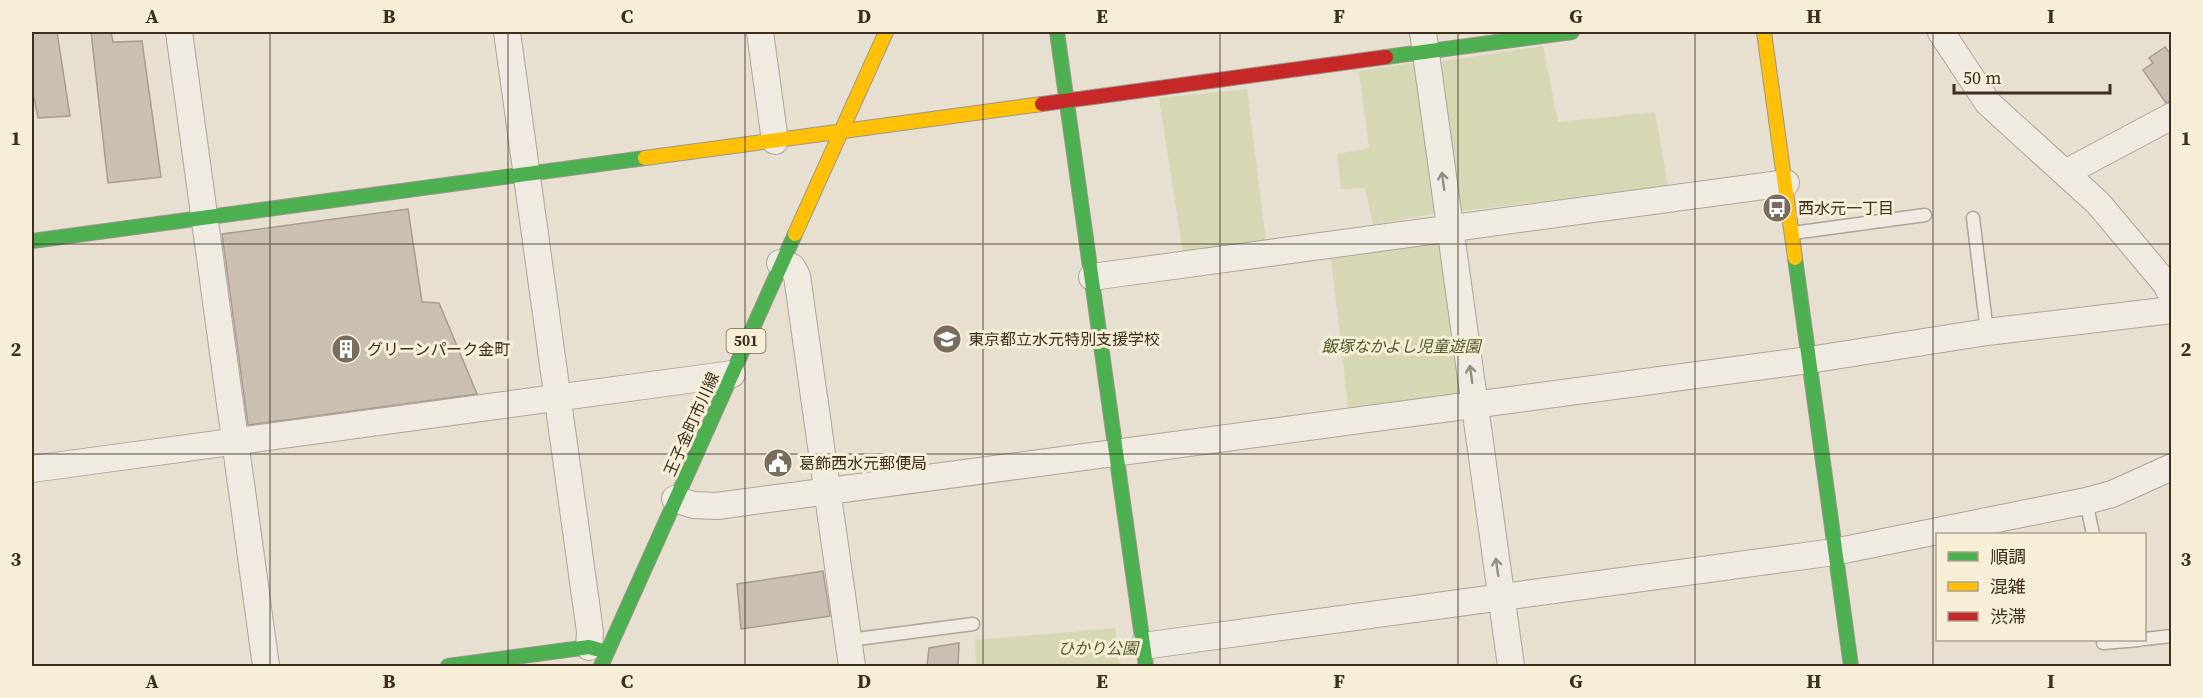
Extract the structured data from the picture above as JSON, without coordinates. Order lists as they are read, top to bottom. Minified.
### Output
{"streets":{"street":["501","王子金町市川線"]},"parks":["飯塚なかよし児童遊園","ひかり公園"],"places":{"bus stop":["西水元一丁目"],"school or university":["東京都立水元特別支援学校"],"building":["グリーンパーク金町"],"public building":["葛飾西水元郵便局"]},"legend":["順調","混雑","渋滞"],"scale_bar":"50 m","grid":{"columns":["A","B","C","D","E","F","G","H","I"],"rows":["1","2","3"]}}
